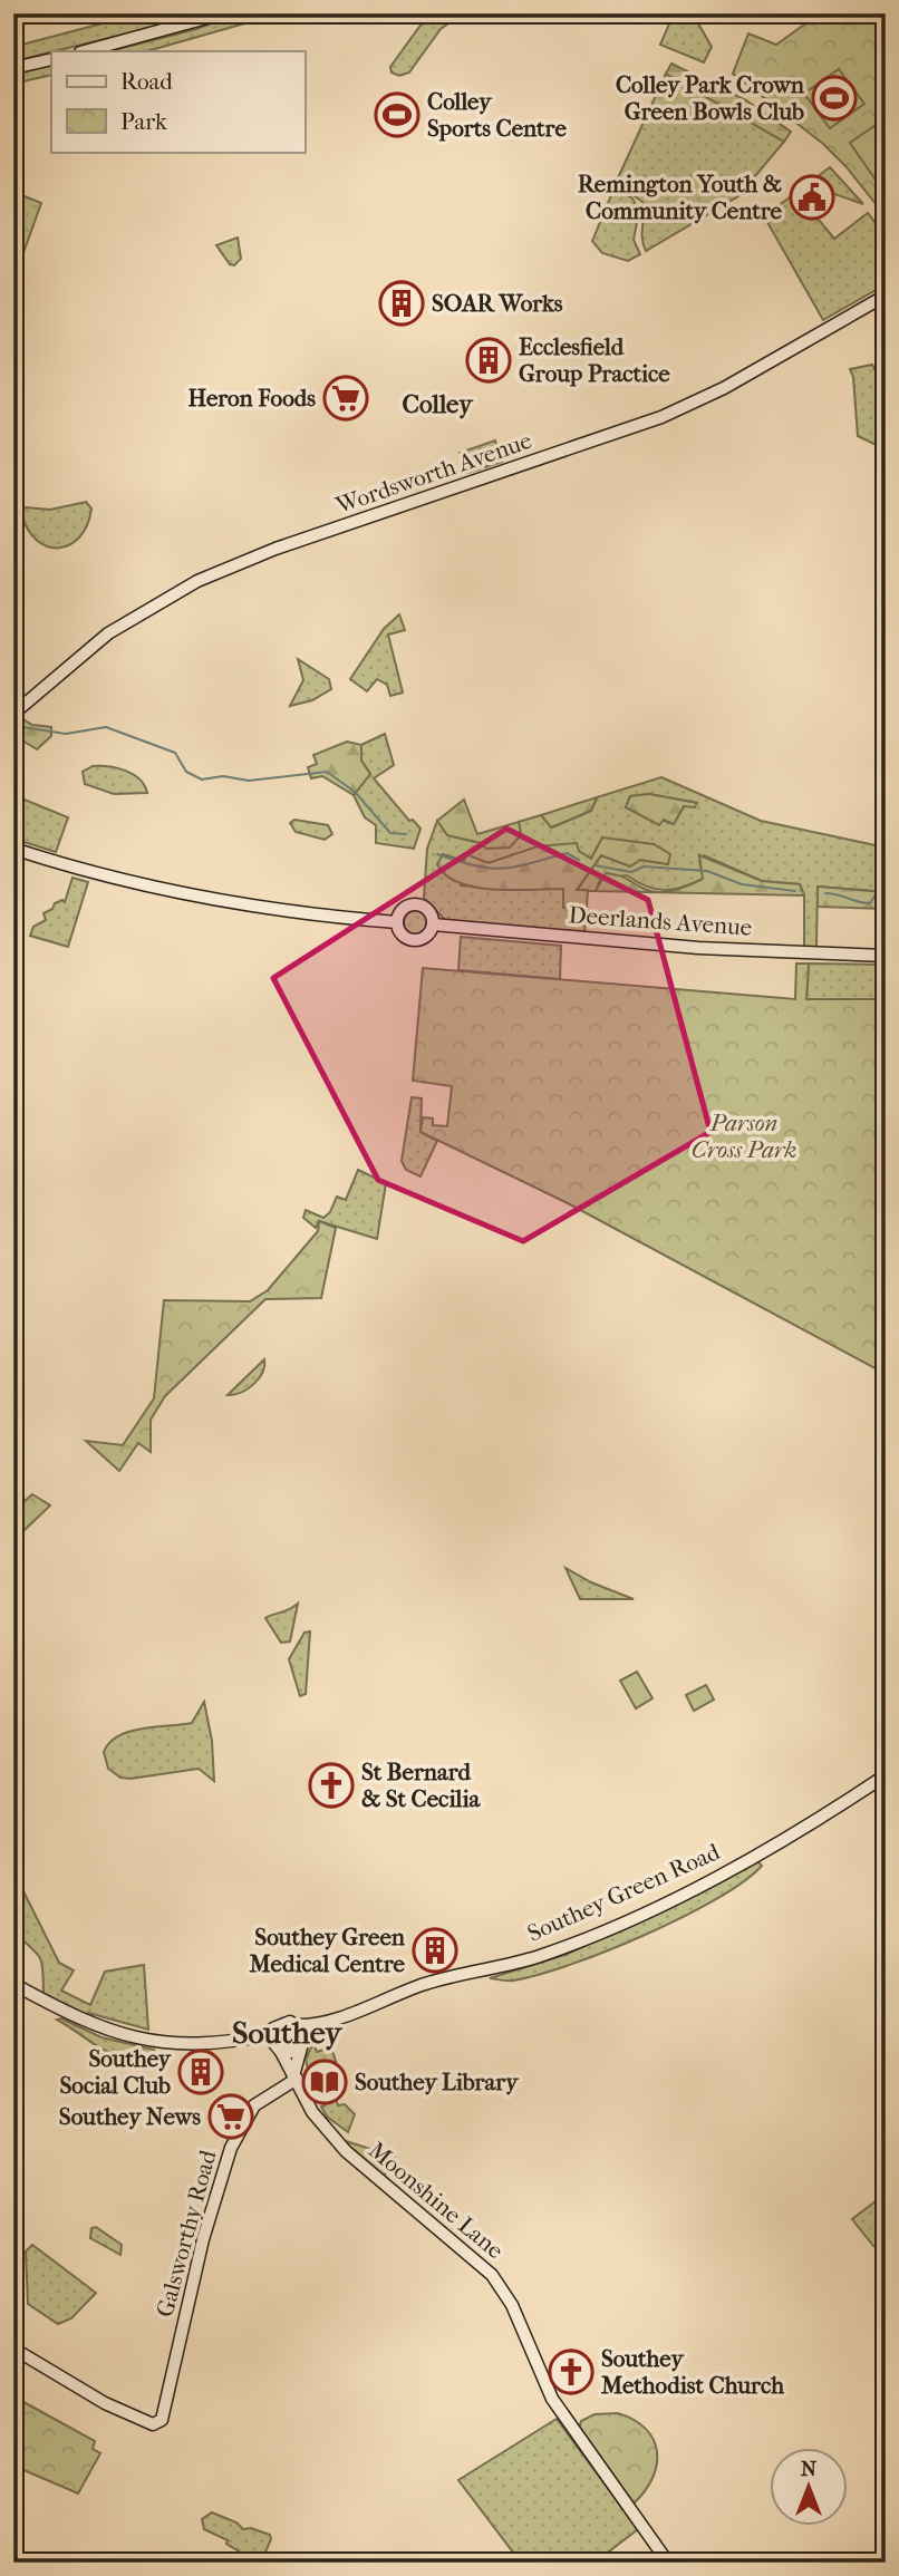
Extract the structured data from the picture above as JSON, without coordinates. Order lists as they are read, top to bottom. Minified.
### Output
{"streets":{"street":["Wordsworth Avenue","Deerlands Avenue","Southey Green Road","Moonshine Lane","Galsworthy Road"]},"crossings":[["Southey Green Road","Moonshine Lane"],["Moonshine Lane","Galsworthy Road"]],"districts":["Colley","Southey"],"parks":["Parson Cross Park"],"places":{"sports":["Colley Park Crown Green Bowls Club","Colley Sports Centre"],"public building":["Remington Youth & Community Centre"],"building":["SOAR Works","Ecclesfield Group Practice","Southey Green Medical Centre","Southey Social Club"],"supermarket":["Heron Foods","Southey News"],"church":["St Bernard & St Cecilia","Southey Methodist Church"],"library":["Southey Library"]},"legend":["Road","Park"],"north":"top"}
